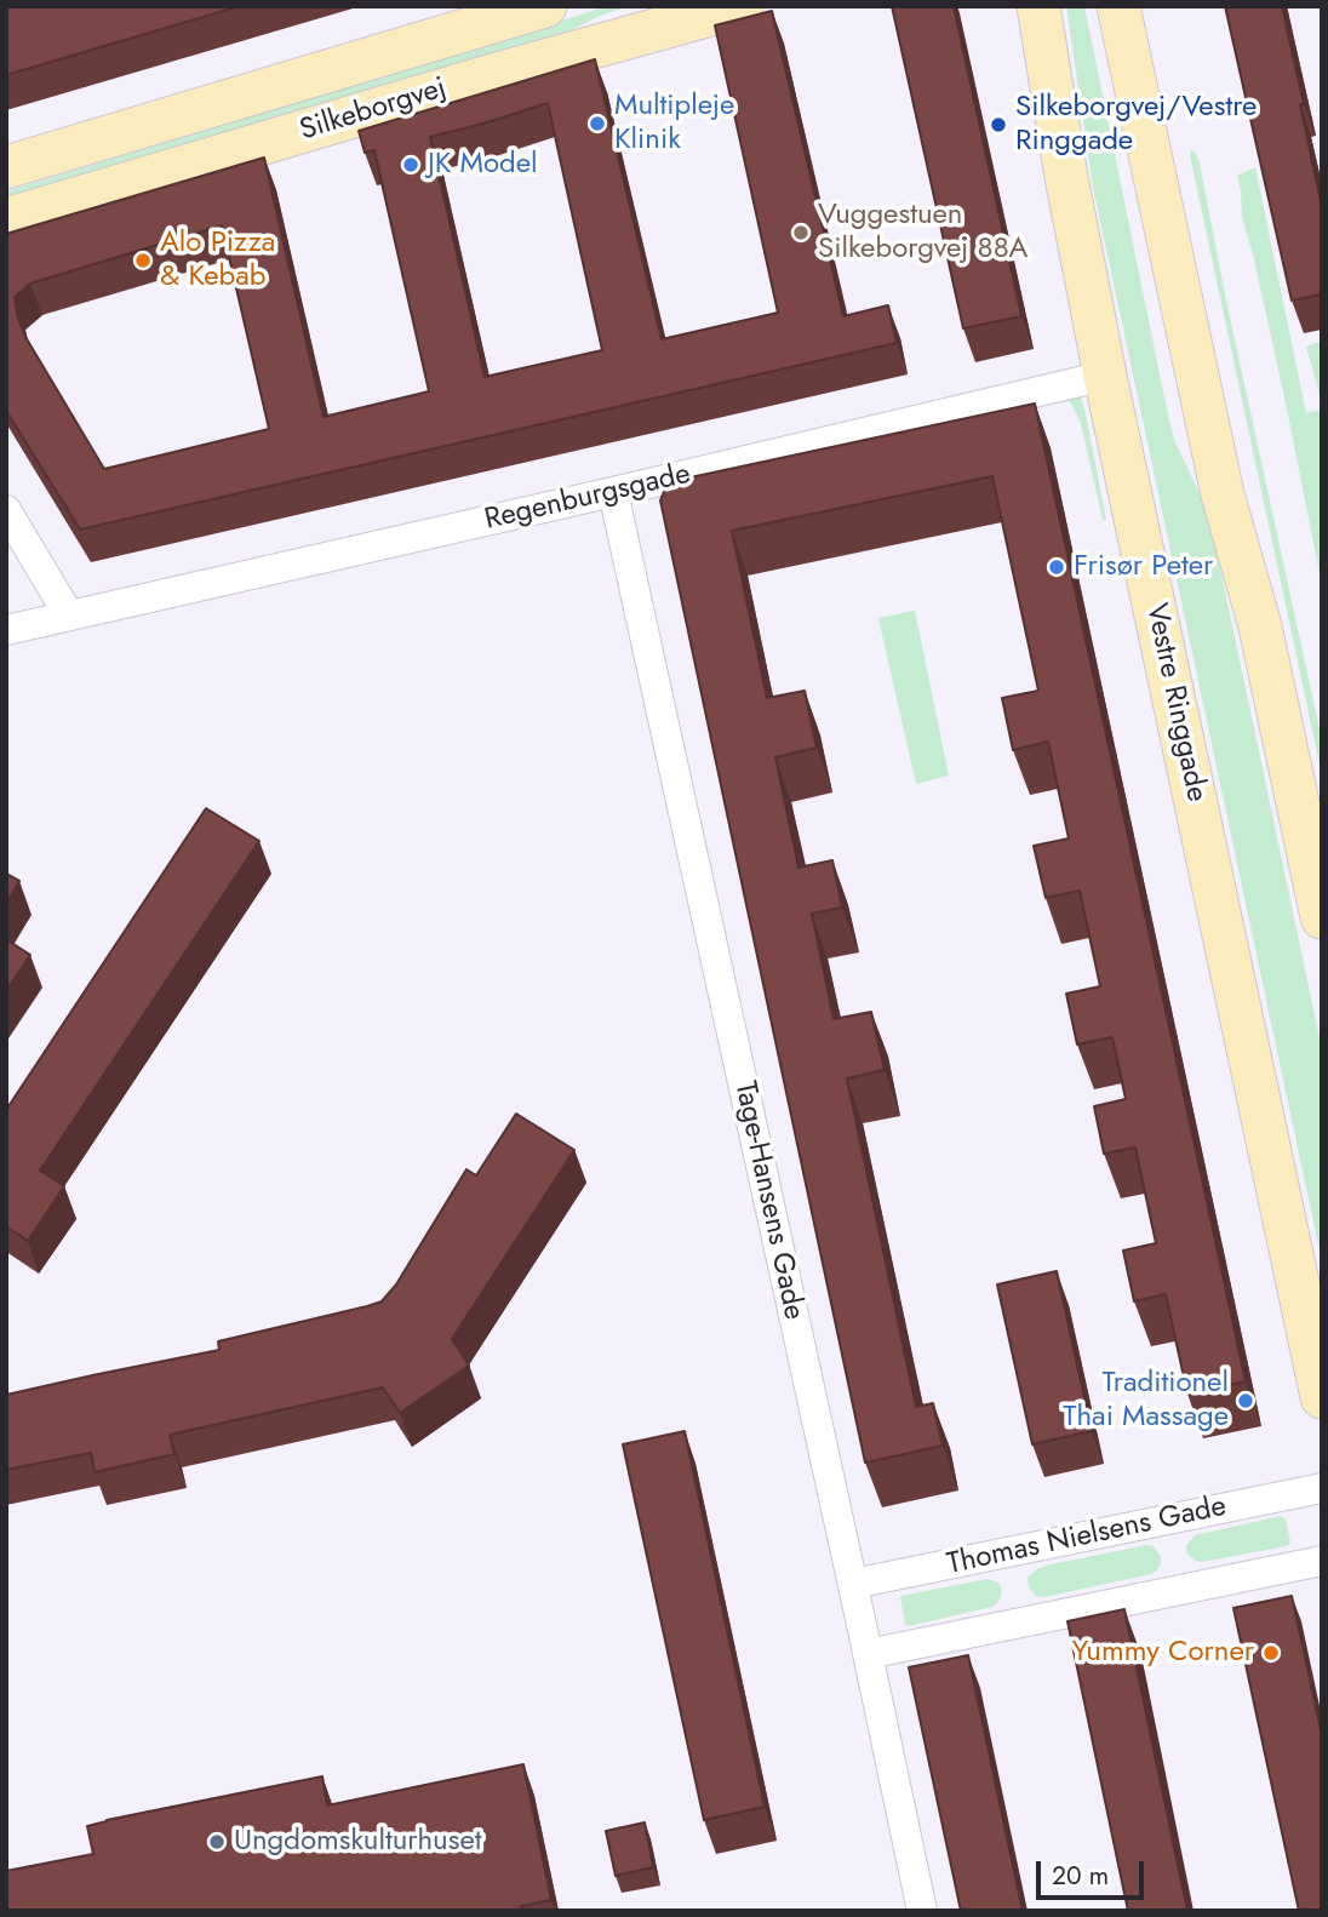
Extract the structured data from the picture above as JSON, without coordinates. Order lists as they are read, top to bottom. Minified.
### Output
{"streets":{"main road":["Silkeborgvej","Vestre Ringgade"],"street":["Regenburgsgade","Tage-Hansens Gade","Thomas Nielsens Gade"]},"crossings":[["Regenburgsgade","Vestre Ringgade"],["Regenburgsgade","Tage-Hansens Gade"],["Tage-Hansens Gade","Thomas Nielsens Gade"]],"places":["Multipleje Klinik","Silkeborgvej/Vestre Ringgade","JK Model","Vuggestuen Silkeborgvej 88A","Alo Pizza & Kebab","Frisør Peter","Traditionel Thai Massage","Yummy Corner","Ungdomskulturhuset"],"scale_bar":"20 m"}
